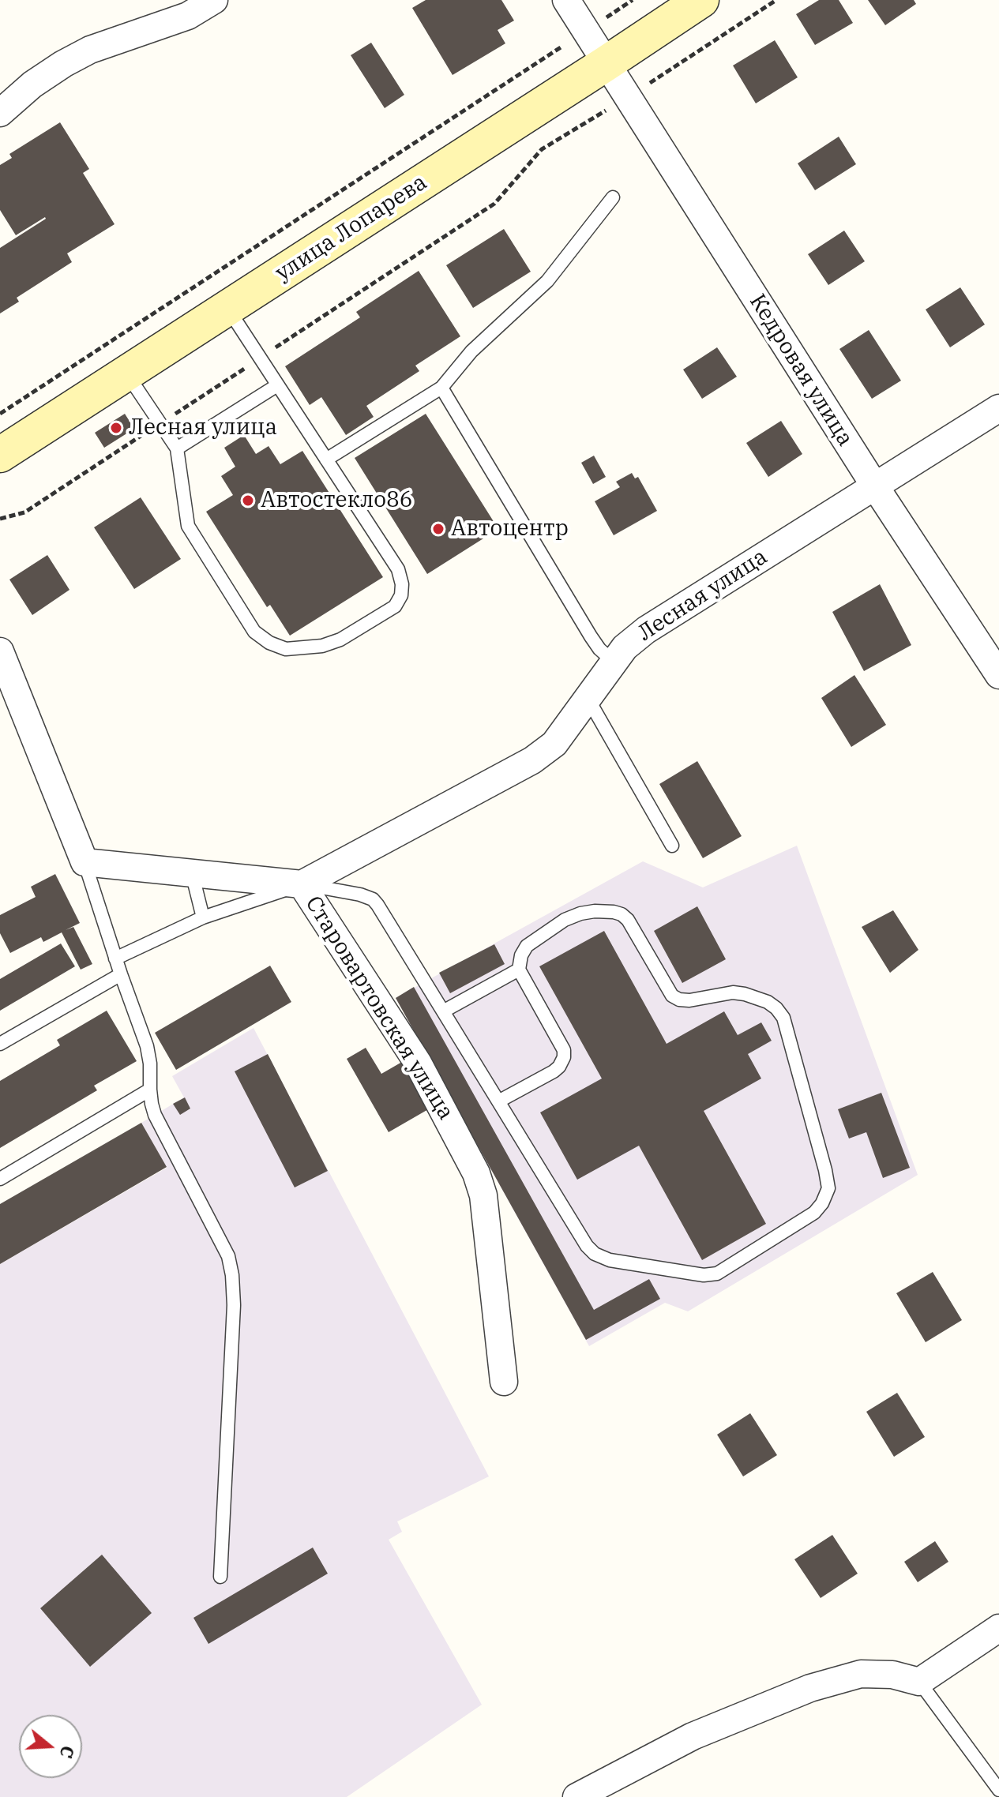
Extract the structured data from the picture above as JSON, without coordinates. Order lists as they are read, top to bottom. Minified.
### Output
{"streets":{"main road":["улица Лопарева"],"street":["Кедровая улица","Лесная улица","Старовартовская улица"]},"crossings":[["улица Лопарева","Кедровая улица"],["Кедровая улица","Лесная улица"],["Лесная улица","Старовартовская улица"]],"places":["Лесная улица","Автостекло86","Автоцентр"],"north":"right"}
